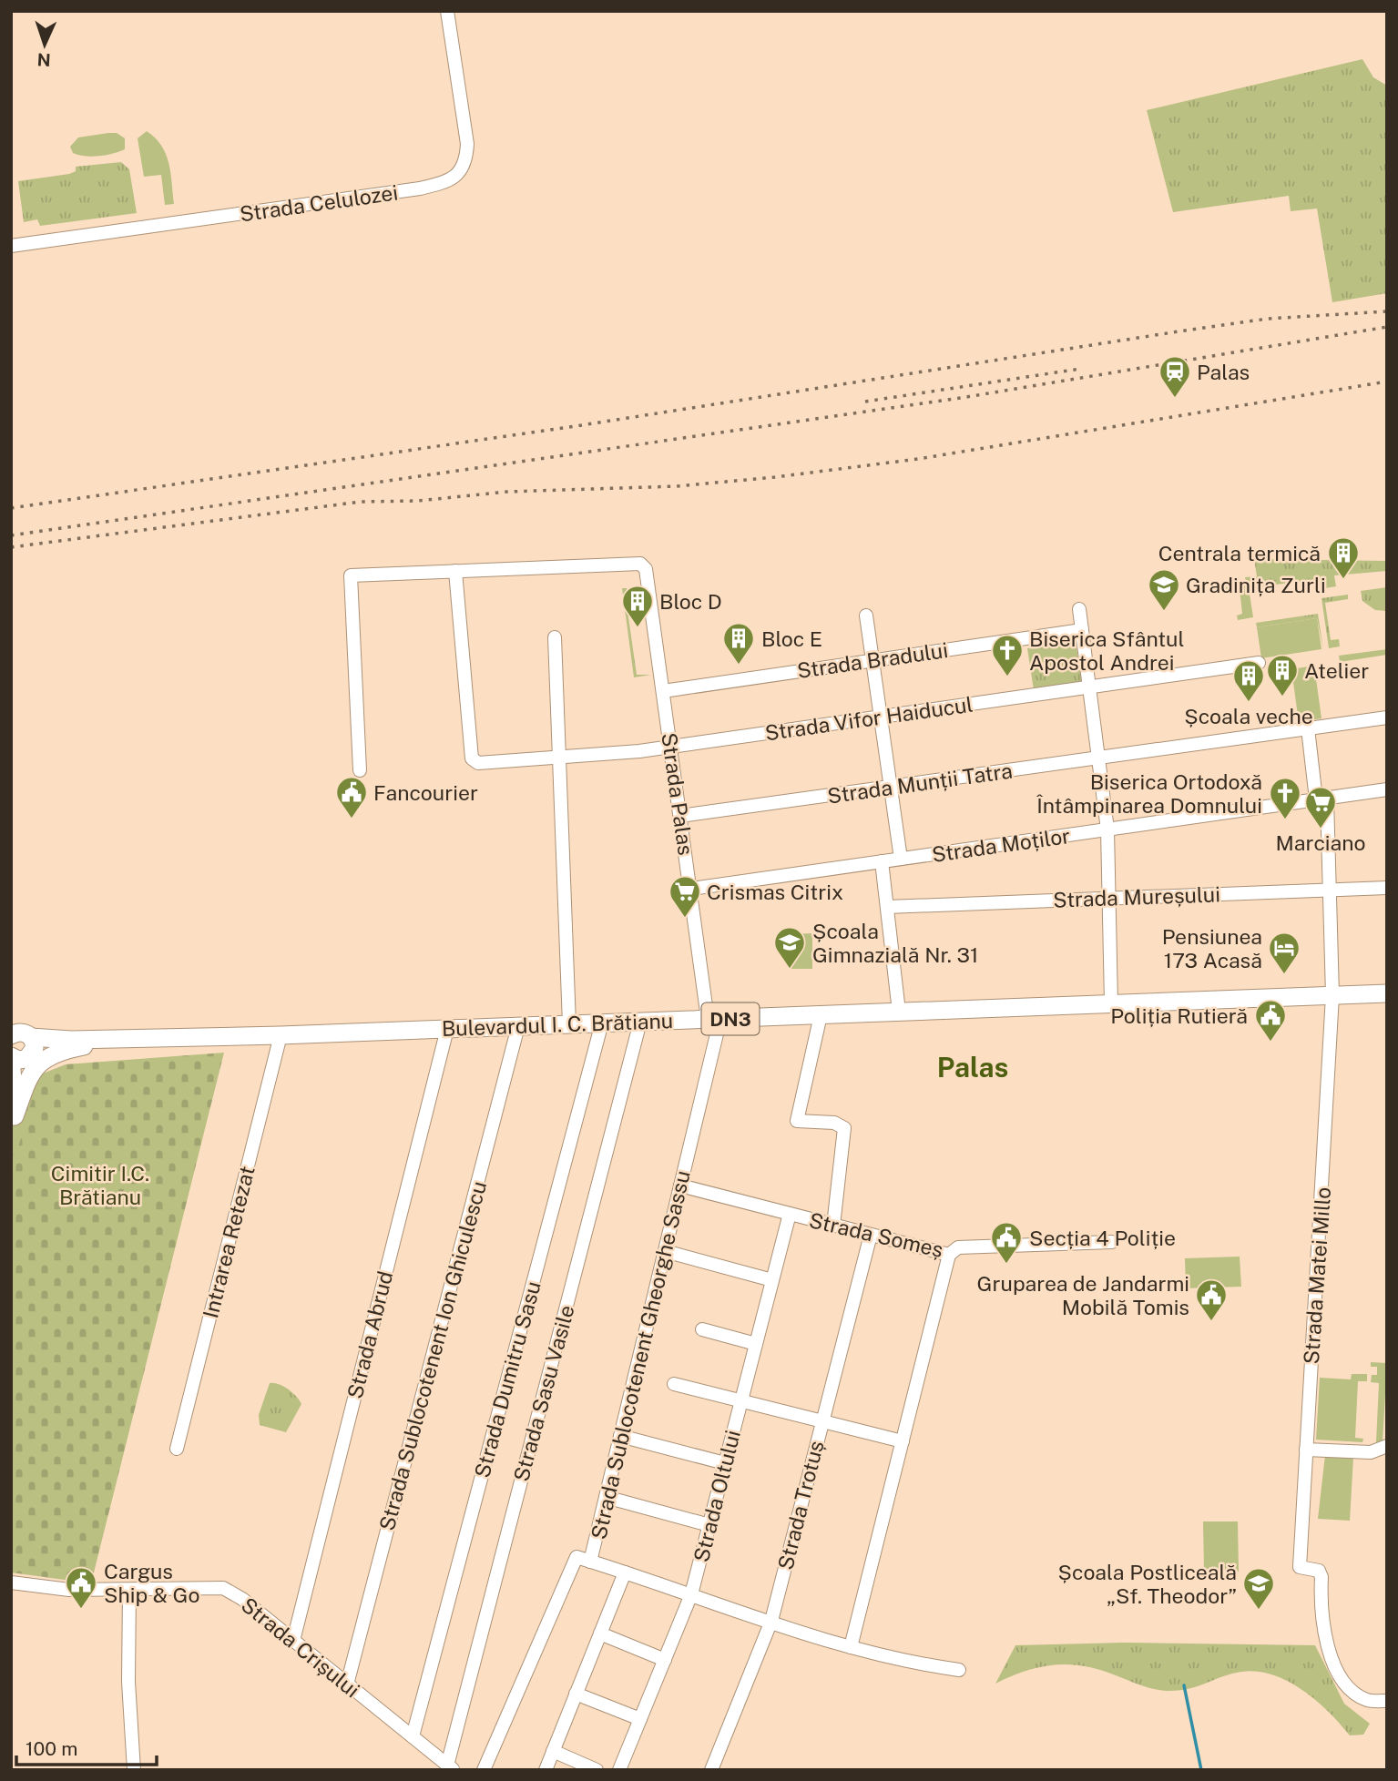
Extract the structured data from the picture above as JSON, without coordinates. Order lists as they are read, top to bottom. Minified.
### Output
{"streets":{"main road":["DN3","Bulevardul I. C. Brătianu"],"street":["Strada Celulozei","Strada Bradului","Strada Vifor Haiducul","Strada Munții Tatra","Strada Palas","Strada Moților","Strada Mureșului","Strada Someș","Intrarea Retezat","Strada Matei Millo","Strada Abrud","Strada Sublocotenent Gheorghe Sassu","Strada Sublocotenent Ion Ghiculescu","Strada Dumitru Sasu","Strada Sasu Vasile","Strada Oltului","Strada Trotuș","Strada Crișului"]},"crossings":[["Strada Bradului","Strada Palas"],["Strada Vifor Haiducul","Strada Palas"],["Strada Munții Tatra","Strada Palas"],["Strada Munții Tatra","Strada Matei Millo"],["Strada Palas","Strada Moților"],["Strada Palas","Bulevardul I. C. Brătianu"],["Strada Palas","Strada Sublocotenent Gheorghe Sassu"],["Strada Moților","Strada Matei Millo"],["Strada Mureșului","Strada Matei Millo"],["DN3","Bulevardul I. C. Brătianu"],["Bulevardul I. C. Brătianu","Intrarea Retezat"],["Bulevardul I. C. Brătianu","Strada Matei Millo"],["Bulevardul I. C. Brătianu","Strada Abrud"],["Bulevardul I. C. Brătianu","Strada Sublocotenent Gheorghe Sassu"],["Bulevardul I. C. Brătianu","Strada Sublocotenent Ion Ghiculescu"],["Bulevardul I. C. Brătianu","Strada Dumitru Sasu"],["Bulevardul I. C. Brătianu","Strada Sasu Vasile"],["Strada Someș","Strada Sublocotenent Gheorghe Sassu"],["Strada Someș","Strada Oltului"],["Strada Someș","Strada Trotuș"],["Strada Abrud","Strada Crișului"],["Strada Sublocotenent Ion Ghiculescu","Strada Crișului"],["Strada Dumitru Sasu","Strada Crișului"],["Strada Sasu Vasile","Strada Crișului"]],"districts":["Palas"],"parks":["Cimitir I.C. Brătianu"],"places":{"station":["Palas"],"building":["Centrala termică","Bloc D","Bloc E","Atelier","Școala veche"],"school or university":["Gradinița Zurli","Școala Gimnazială Nr. 31","Școala Postliceală „Sf. Theodor”"],"church":["Biserica Sfântul Apostol Andrei","Biserica Ortodoxă Întâmpinarea Domnului"],"public building":["Fancourier","Poliția Rutieră","Secția 4 Poliție","Gruparea de Jandarmi Mobilă Tomis","Cargus Ship & Go"],"supermarket":["Marciano","Crismas Citrix"],"hotel":["Pensiunea 173 Acasă"]},"scale_bar":"100 m","north":"bottom"}
